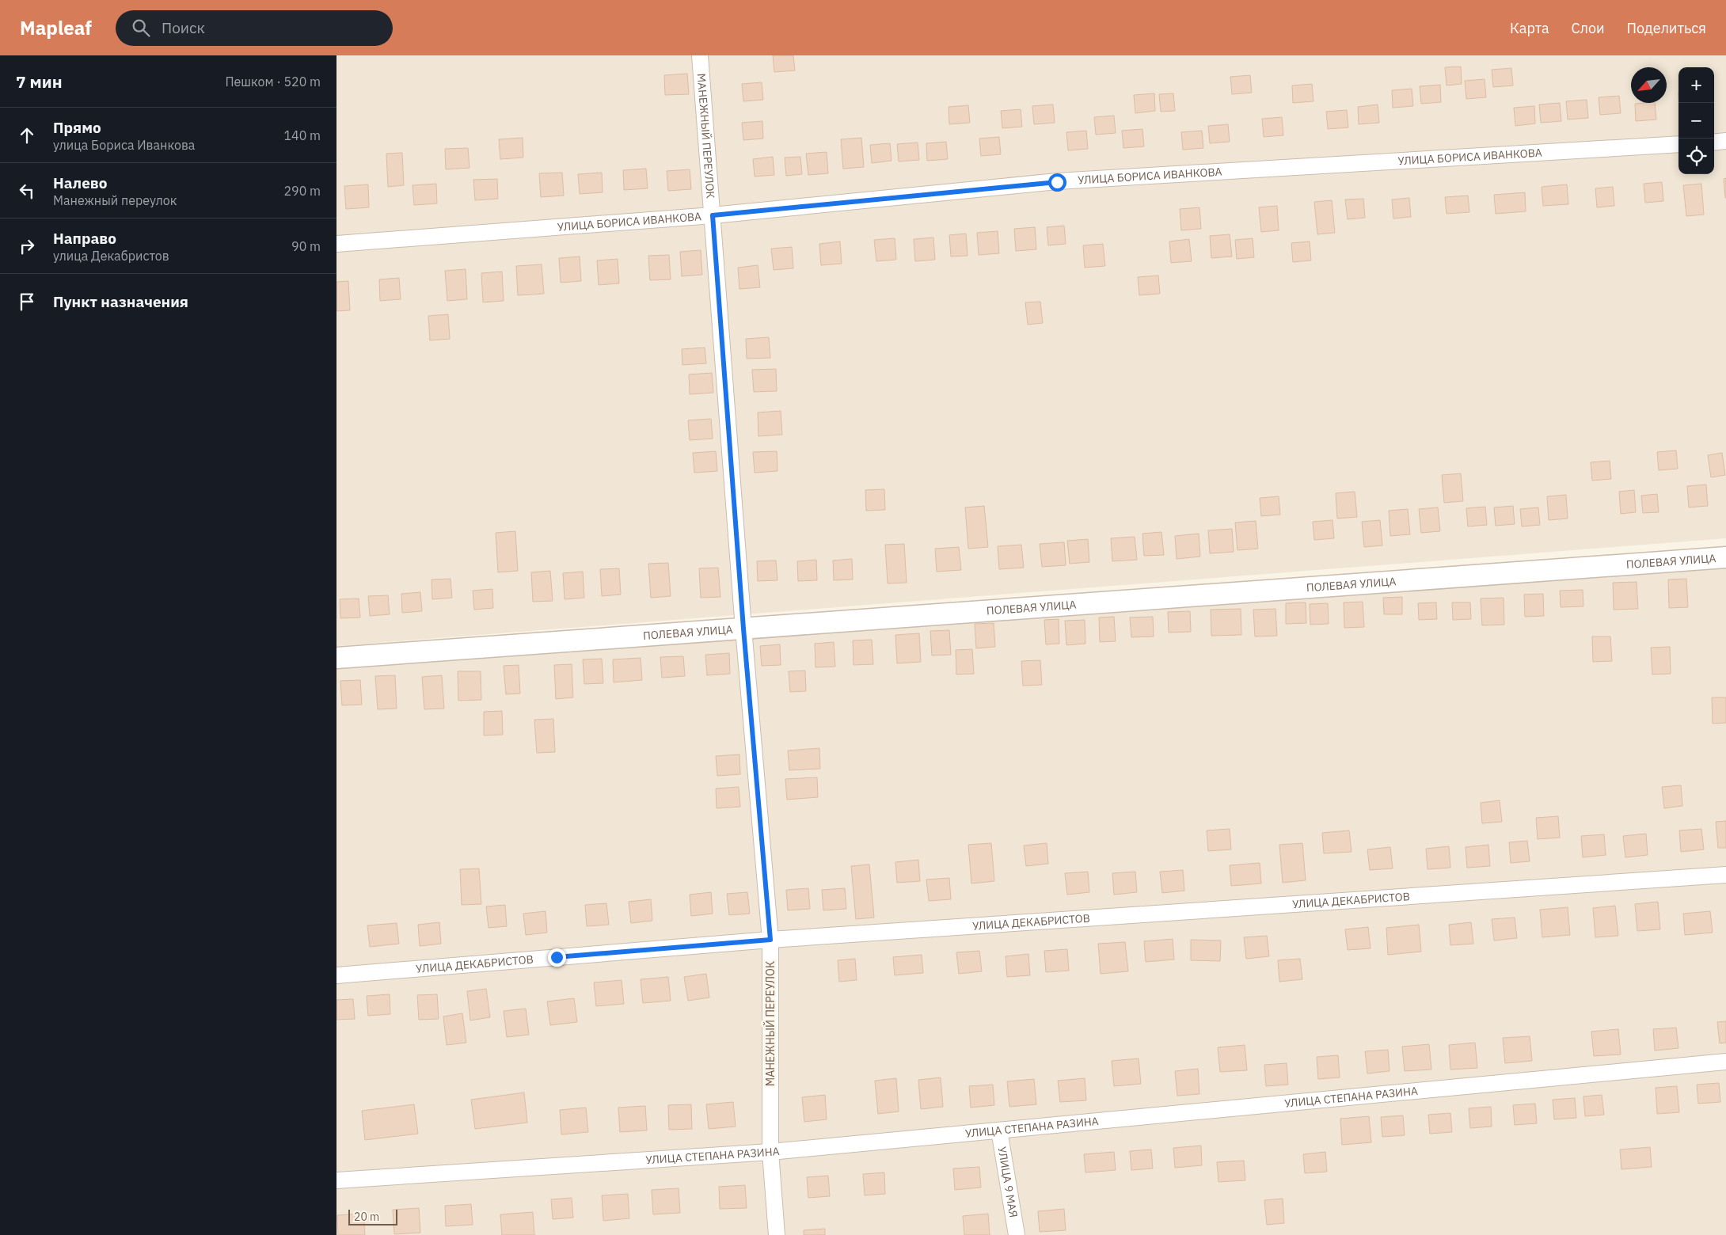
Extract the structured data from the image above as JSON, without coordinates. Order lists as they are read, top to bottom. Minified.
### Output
{"streets":{"street":["МАНЕЖНЫЙ ПЕРЕУЛОК","УЛИЦА БОРИСА ИВАНКОВА","ПОЛЕВАЯ УЛИЦА","УЛИЦА ДЕКАБРИСТОВ","УЛИЦА СТЕПАНА РАЗИНА","УЛИЦА 9 МАЯ"]},"crossings":[["МАНЕЖНЫЙ ПЕРЕУЛОК","УЛИЦА БОРИСА ИВАНКОВА"],["МАНЕЖНЫЙ ПЕРЕУЛОК","ПОЛЕВАЯ УЛИЦА"],["МАНЕЖНЫЙ ПЕРЕУЛОК","УЛИЦА ДЕКАБРИСТОВ"],["МАНЕЖНЫЙ ПЕРЕУЛОК","УЛИЦА СТЕПАНА РАЗИНА"],["УЛИЦА СТЕПАНА РАЗИНА","УЛИЦА 9 МАЯ"]],"scale_bar":"20 m","north":"bottom left","page":{"header":"Mapleaf","search":"Поиск","nav":["Карта","Слои","Поделиться"],"heading":["7 мин","Пешком · 520 m"],"map_buttons":["+","−"],"list":[["Прямо","улица Бориса Иванкова","140 m"],["Налево","Манежный переулок","290 m"],["Направо","улица Декабристов","90 m"],"Пункт назначения"],"scale":"20 m"}}
